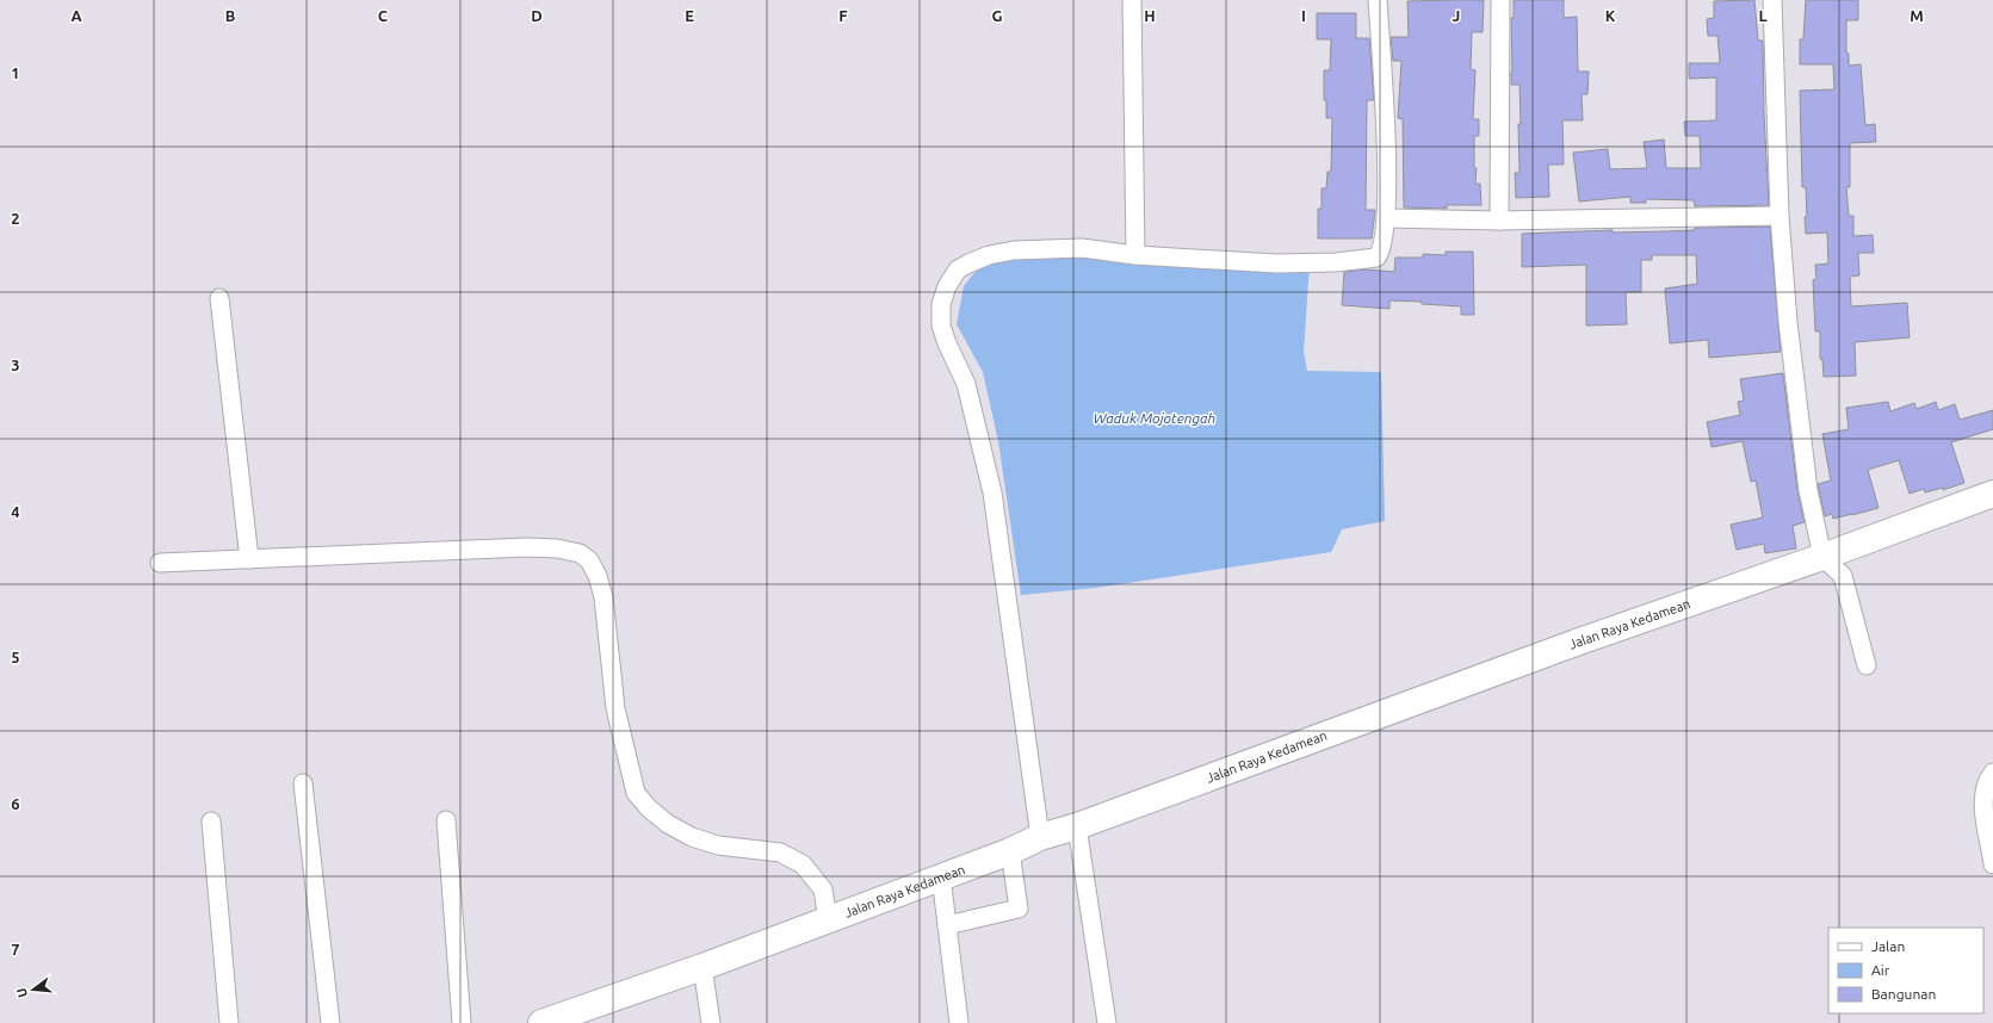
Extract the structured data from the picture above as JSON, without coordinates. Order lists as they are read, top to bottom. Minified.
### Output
{"streets":{"highway":["Jalan Raya Kedamean"]},"water":["Waduk Mojotengah"],"legend":["Jalan","Air","Bangunan"],"north":"left","grid":{"columns":["A","B","C","D","E","F","G","H","I","J","K","L","M"],"rows":["1","2","3","4","5","6","7"]}}
